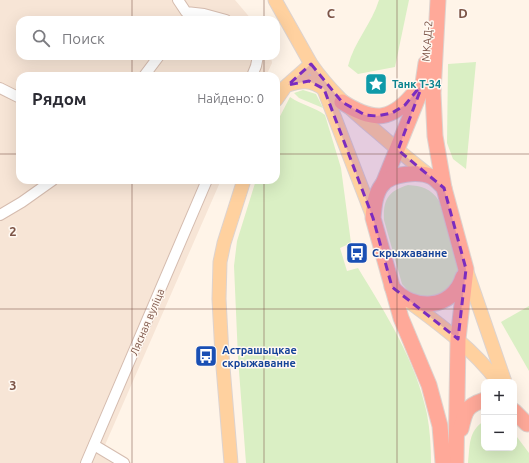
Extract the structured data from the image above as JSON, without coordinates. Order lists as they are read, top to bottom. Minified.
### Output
{"streets":{"highway":["МКАД-2"],"street":["Лясная вуліца"]},"places":{"place":["Танк Т-34"],"bus stop":["Скрыжаванне","Астрашыцкае скрыжаванне"]},"page":{"search":"Поиск","heading":["Рядом","Найдено: 0"],"map_buttons":["+","−"]},"grid":{"columns":["C","D"],"rows":["2","3"]}}
